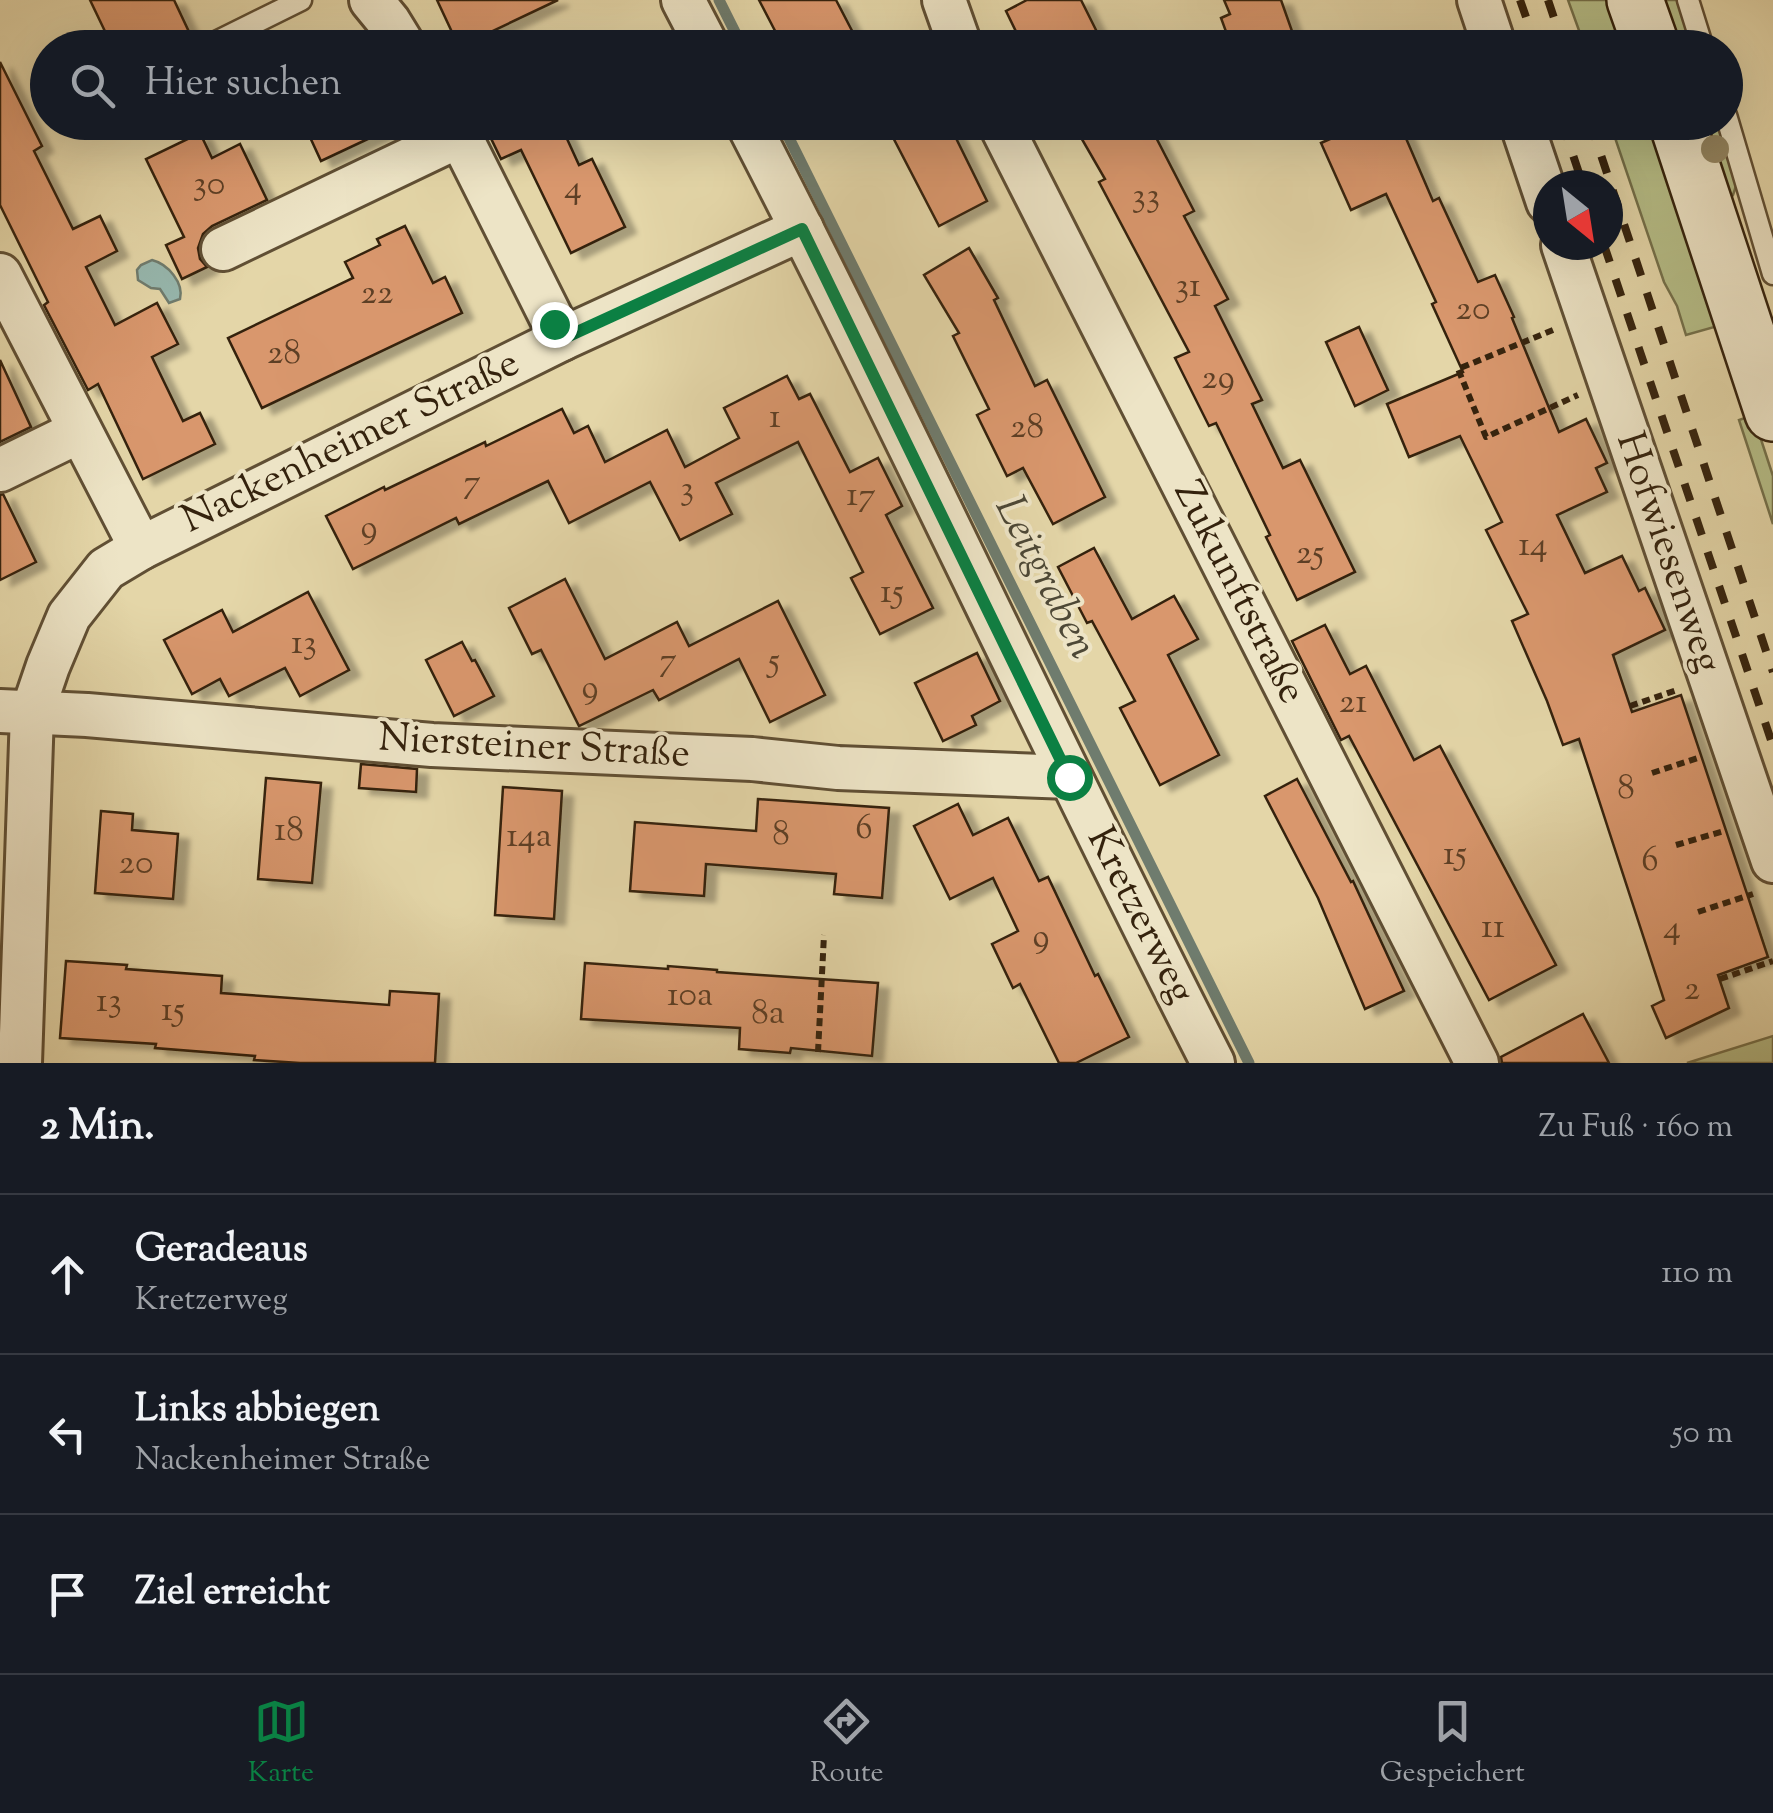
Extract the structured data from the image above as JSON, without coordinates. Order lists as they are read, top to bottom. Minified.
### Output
{"streets":{"street":["Nackenheimer Straße","Hofwiesenweg","Zukunftstraße","Niersteiner Straße","Kretzerweg"]},"crossings":[["Nackenheimer Straße","Niersteiner Straße"],["Nackenheimer Straße","Kretzerweg"],["Niersteiner Straße","Kretzerweg"]],"water":["Leitgraben"],"house_numbers":["30","4","33","31","22","20","28","29","1","28","7","3","17","9","14","25","15","13","7","5","9","21","8","6","18","8","14a","15","6","20","11","4","9","2","10a","13","15","8a"],"north":"bottom right","page":{"search":"Hier suchen","heading":["2 Min.","Zu Fuß · 160 m"],"list":[["Geradeaus","Kretzerweg","110 m"],["Links abbiegen","Nackenheimer Straße","50 m"],"Ziel erreicht"],"nav":["Karte","Route","Gespeichert"]}}
